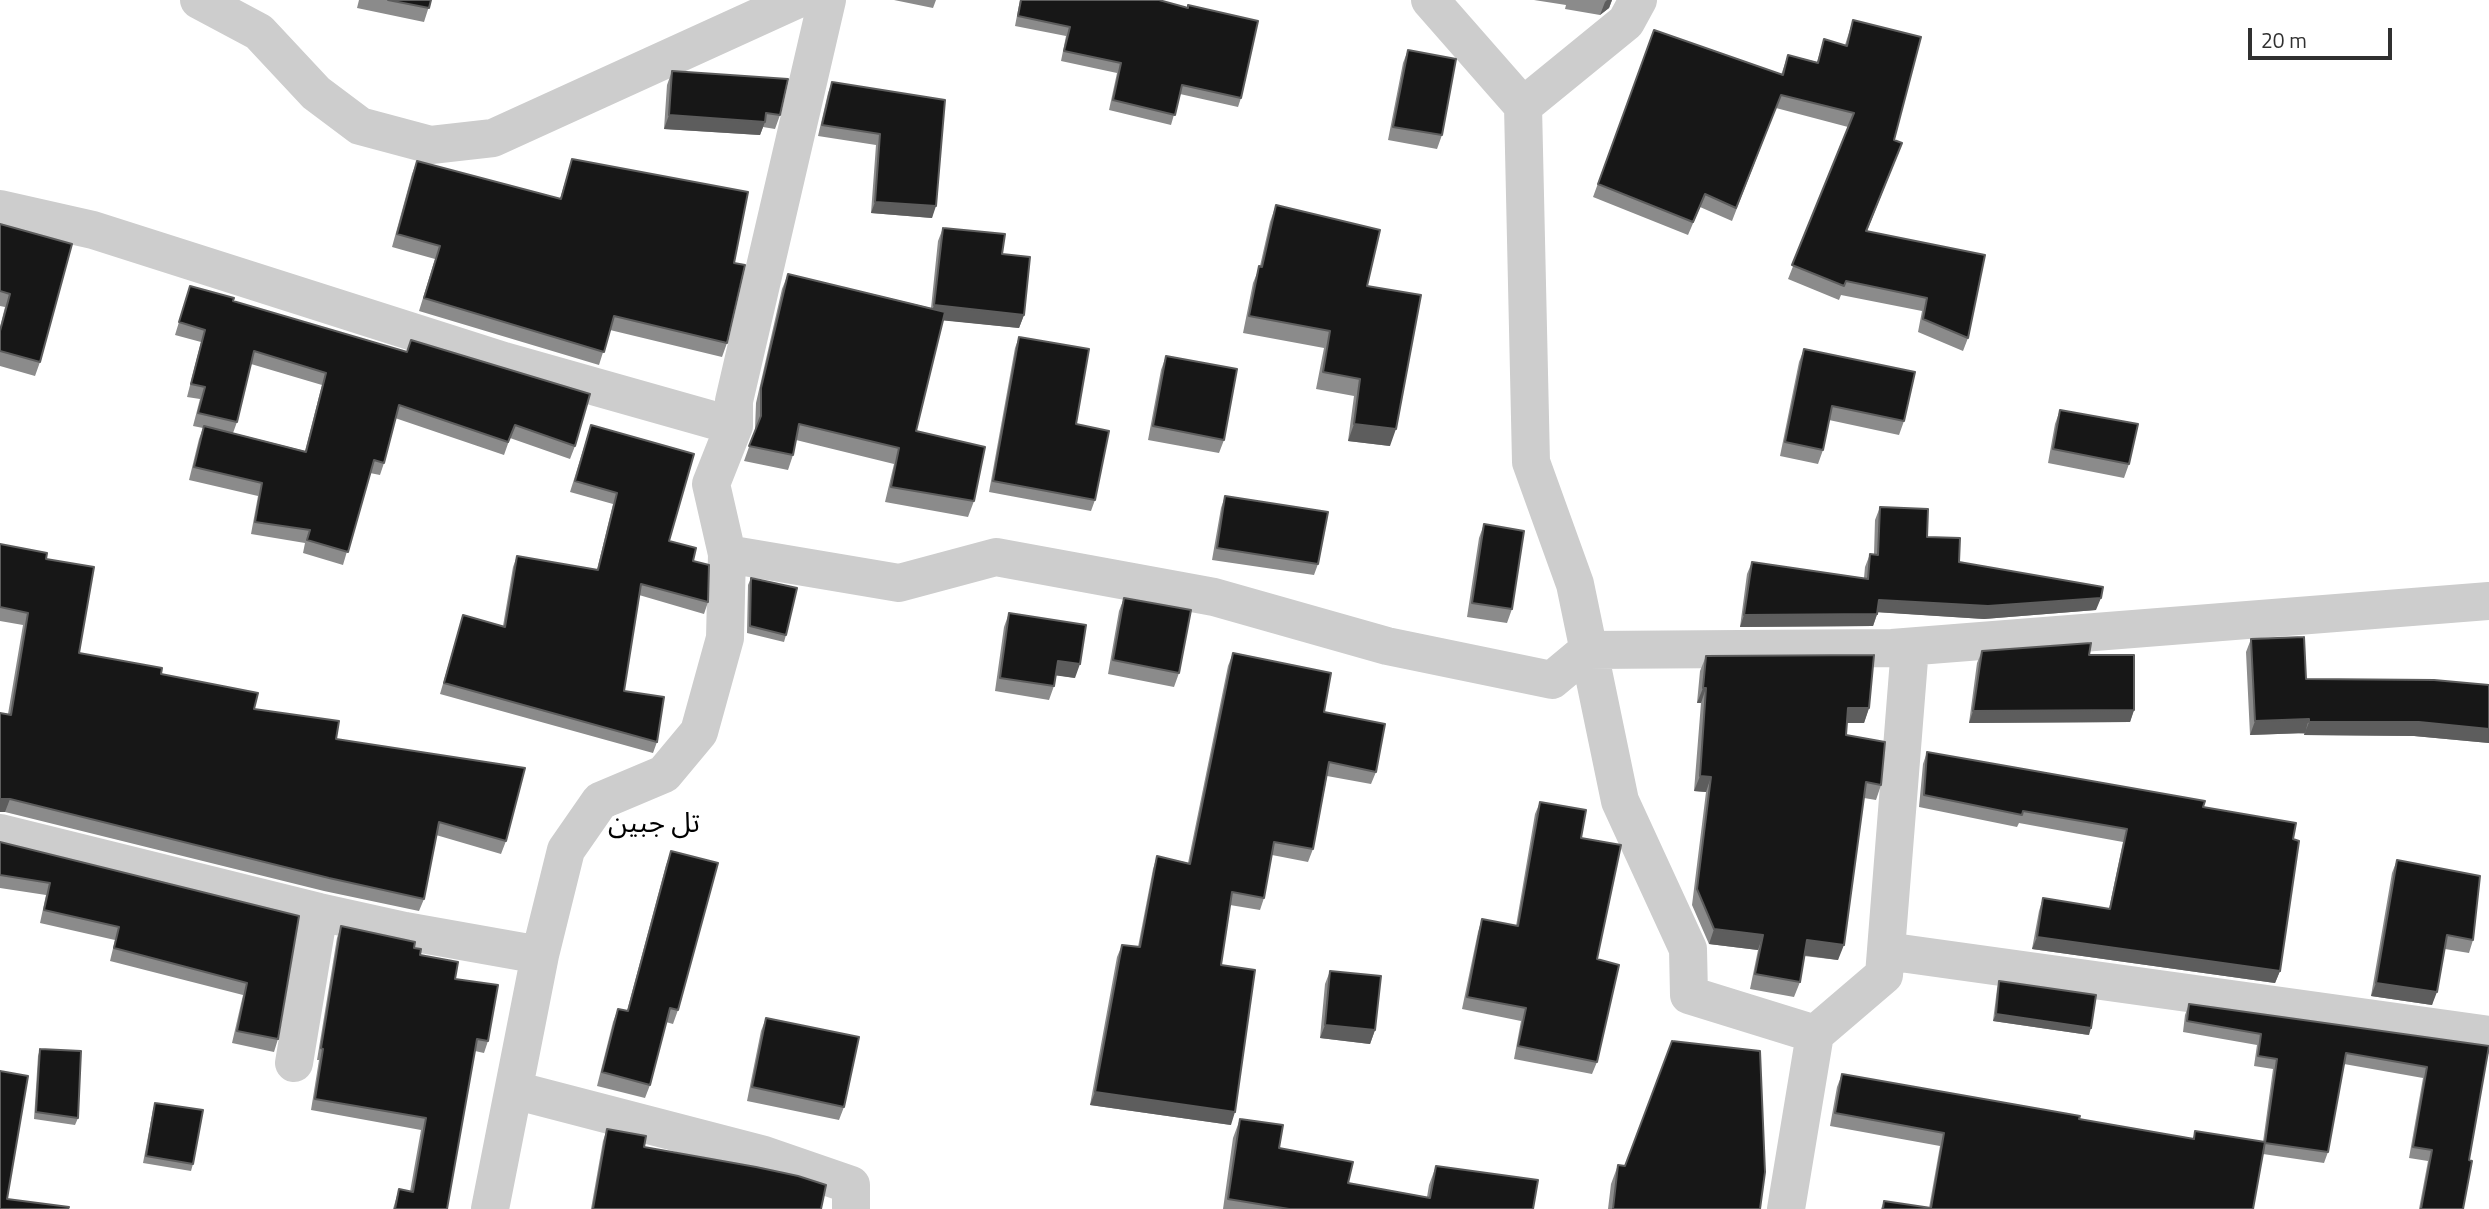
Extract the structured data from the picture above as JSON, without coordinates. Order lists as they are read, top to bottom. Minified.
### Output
{"districts":["تل جبين"],"scale_bar":"20 m"}
